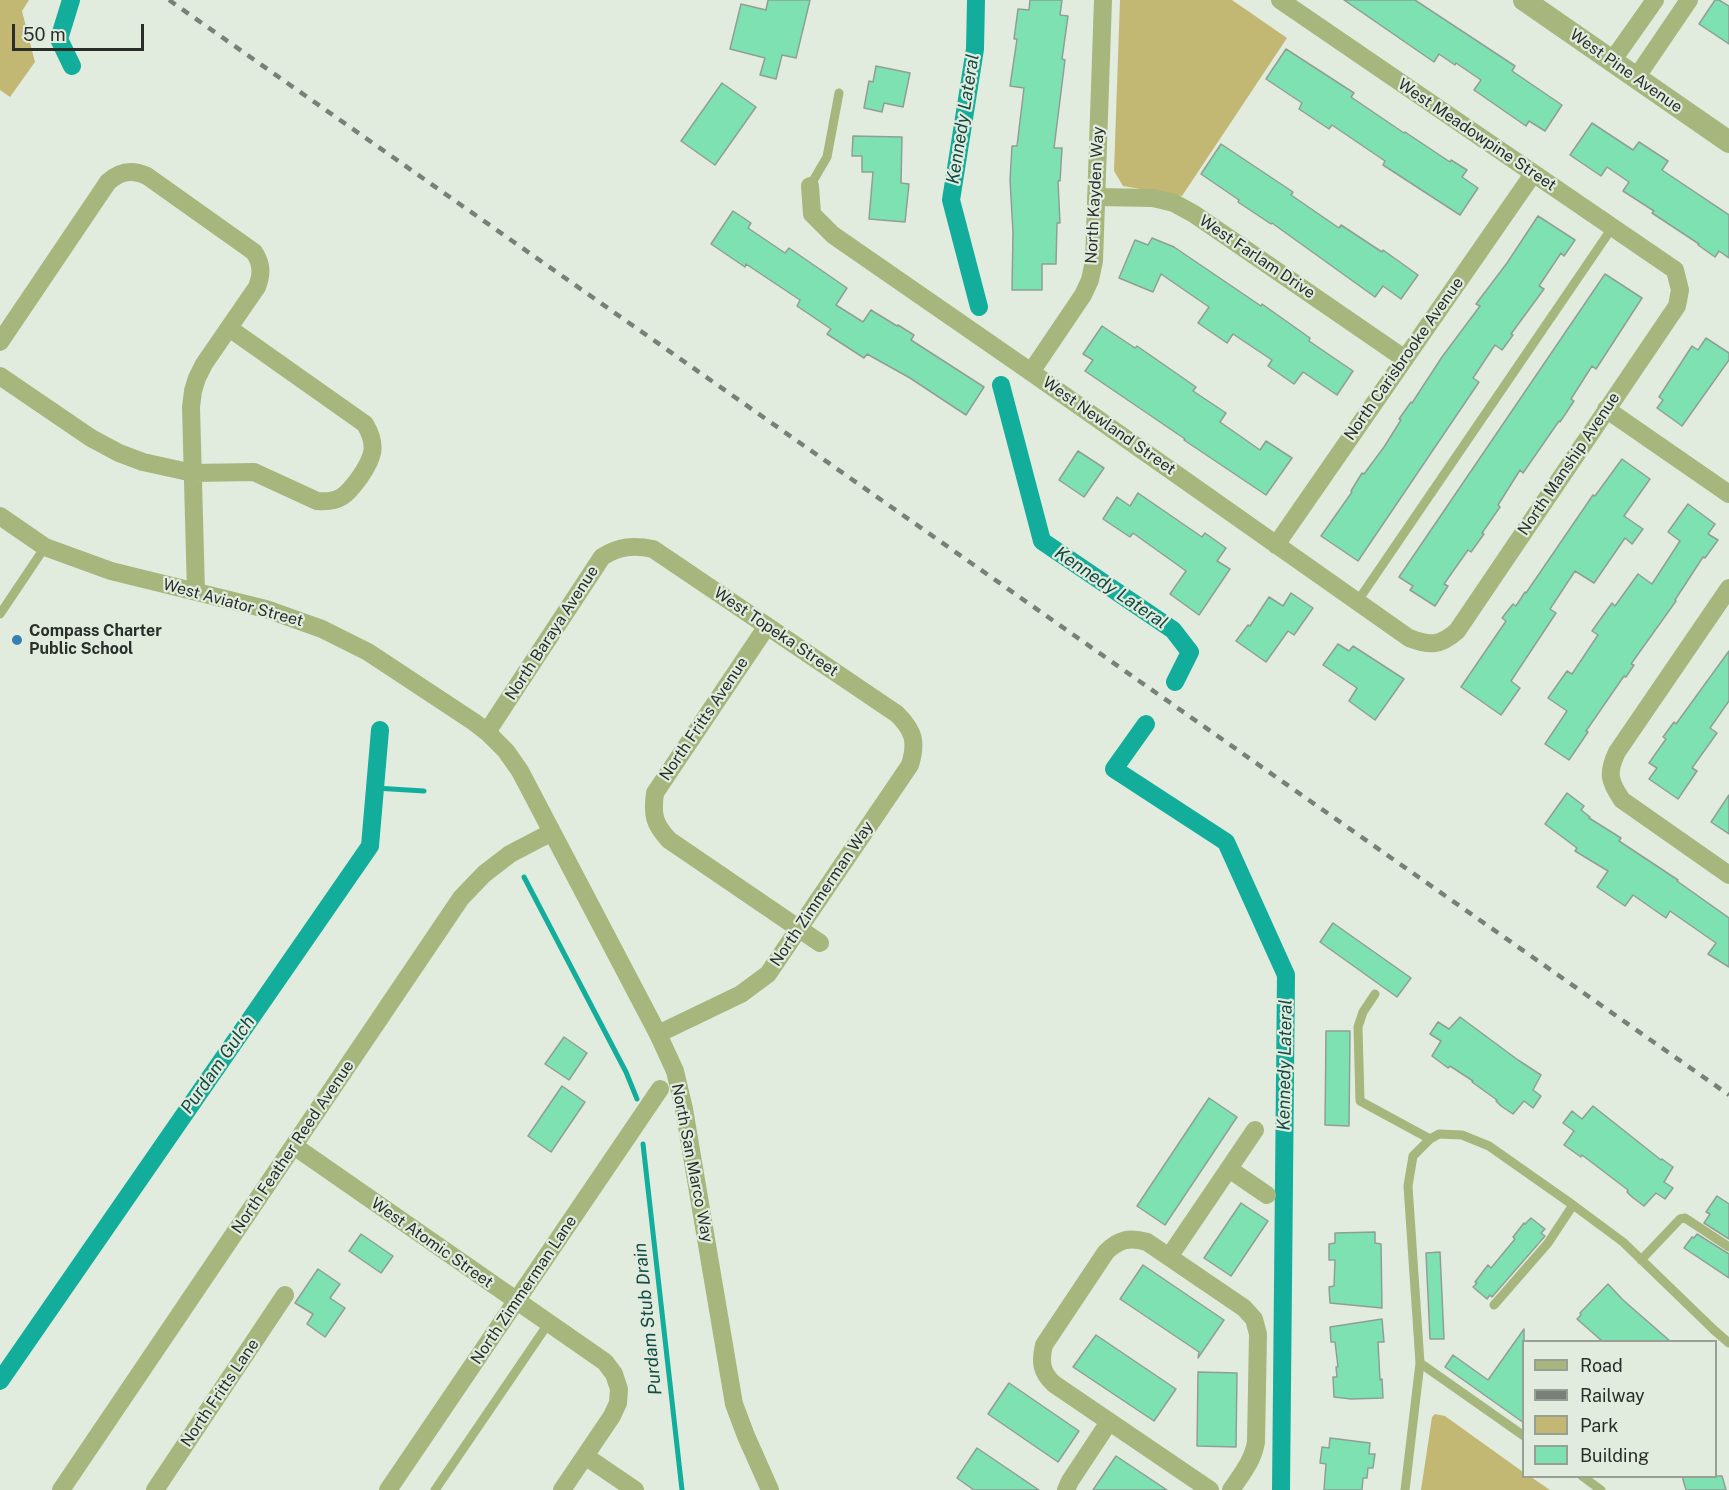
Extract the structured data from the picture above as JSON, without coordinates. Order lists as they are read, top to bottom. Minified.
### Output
{"streets":{"street":["West Pine Avenue","West Meadowpine Street","North Kayden Way","West Farlam Drive","North Carisbrooke Avenue","West Newland Street","North Manship Avenue","West Aviator Street","West Topeka Street","North Baraya Avenue","North Fritts Avenue","North Zimmerman Way","North Feather Reed Avenue","North San Marco Way","West Atomic Street","North Zimmerman Lane","North Fritts Lane"]},"crossings":[["West Meadowpine Street","North Carisbrooke Avenue"],["West Meadowpine Street","North Manship Avenue"],["North Kayden Way","West Farlam Drive"],["North Kayden Way","West Newland Street"],["West Farlam Drive","North Carisbrooke Avenue"],["North Carisbrooke Avenue","West Newland Street"],["West Newland Street","North Manship Avenue"],["West Aviator Street","North Baraya Avenue"],["West Aviator Street","North San Marco Way"],["West Topeka Street","North Baraya Avenue"],["West Topeka Street","North Fritts Avenue"],["West Topeka Street","North Zimmerman Way"],["North Baraya Avenue","North San Marco Way"],["North Fritts Avenue","North Zimmerman Way"],["North Zimmerman Way","North San Marco Way"],["North Feather Reed Avenue","North San Marco Way"],["North Feather Reed Avenue","West Atomic Street"],["West Atomic Street","North Zimmerman Lane"]],"water":["Kennedy Lateral","Purdam Gulch","Purdam Stub Drain"],"places":["Compass Charter Public School"],"legend":["Road","Railway","Park","Building"],"scale_bar":"50 m"}
